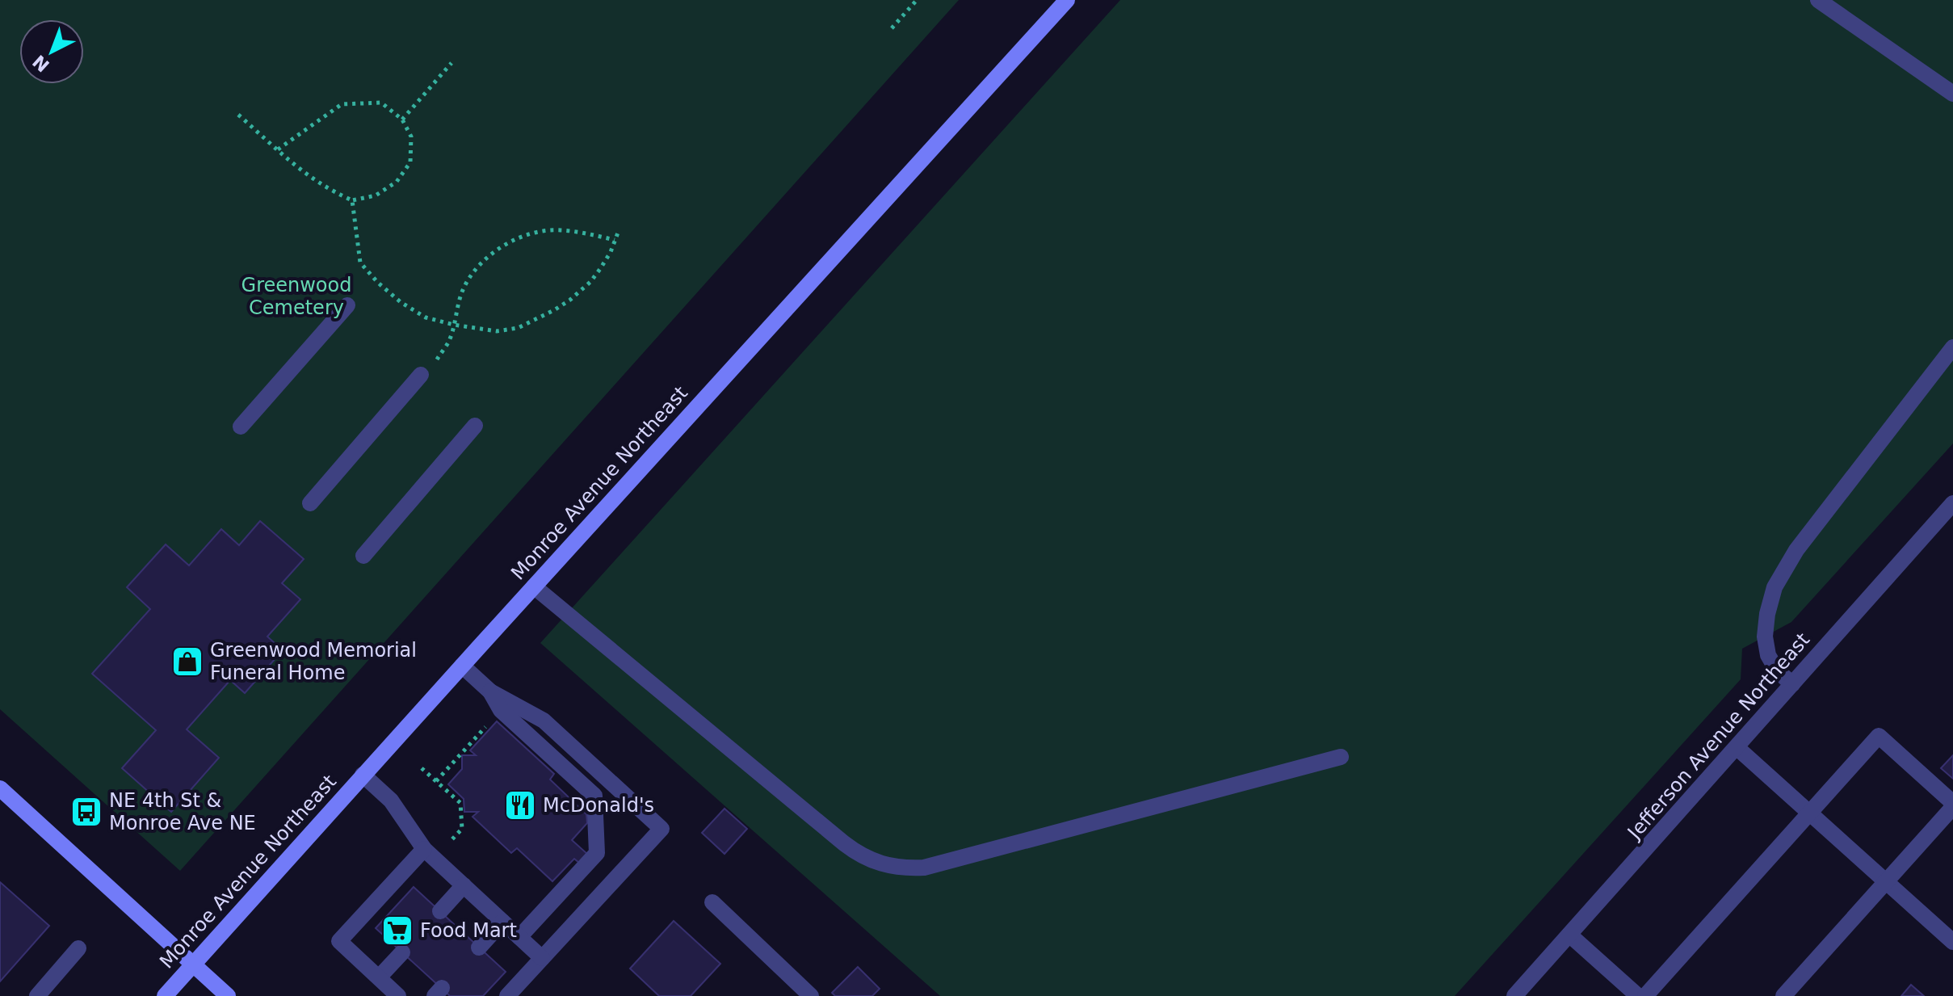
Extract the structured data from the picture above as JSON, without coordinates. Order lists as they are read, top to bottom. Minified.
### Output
{"streets":{"street":["Monroe Avenue Northeast","Jefferson Avenue Northeast"]},"parks":["Greenwood Cemetery"],"places":{"shop":["Greenwood Memorial Funeral Home"],"restaurant":["McDonald's"],"bus stop":["NE 4th St & Monroe Ave NE"],"supermarket":["Food Mart"]},"north":"bottom left"}
